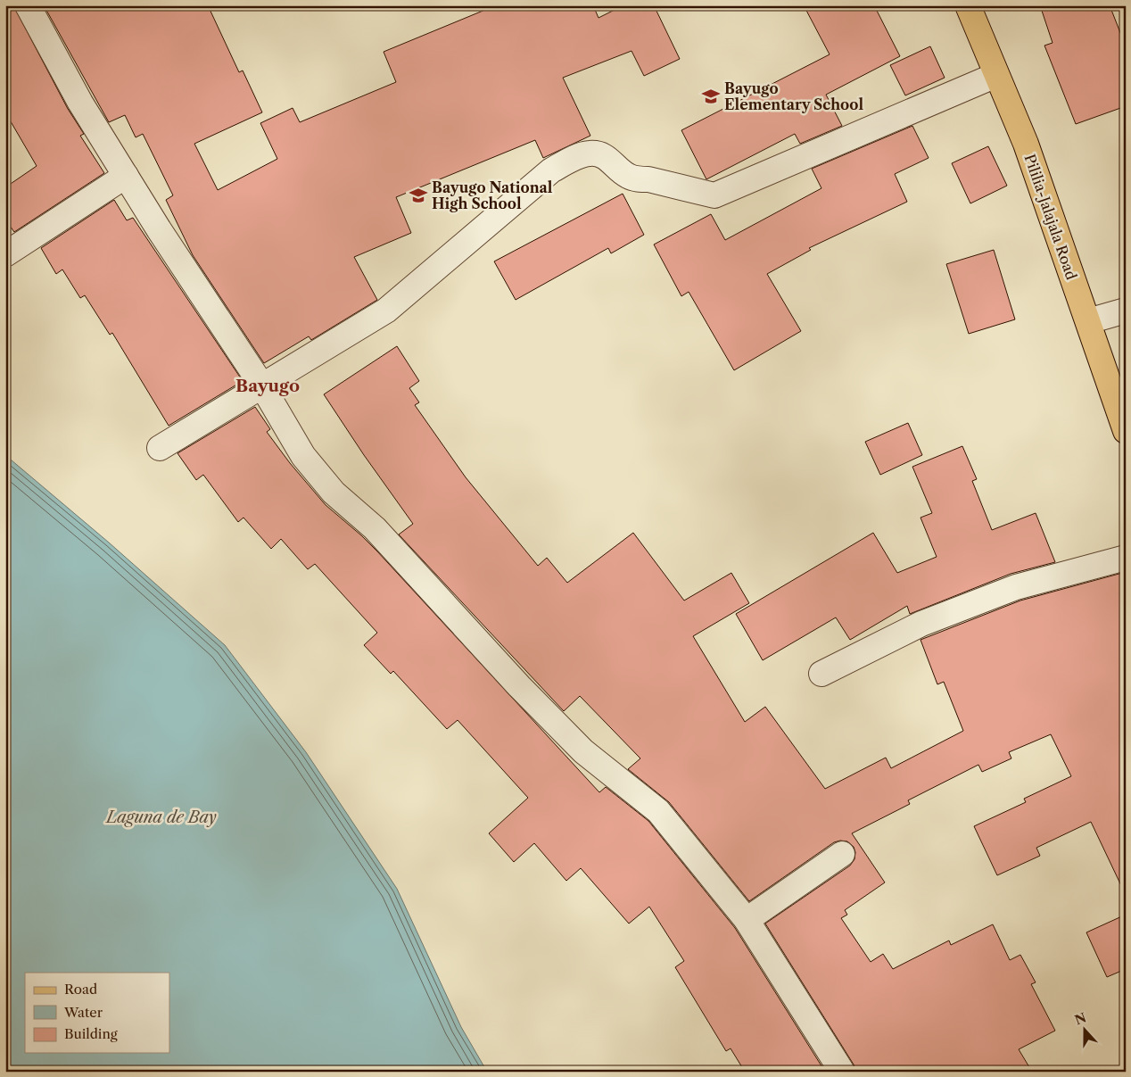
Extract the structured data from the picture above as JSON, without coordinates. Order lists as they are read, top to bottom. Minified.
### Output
{"streets":{"main road":["Pililia-Jalajala Road"]},"districts":["Bayugo"],"water":["Laguna de Bay"],"places":{"school or university":["Bayugo Elementary School","Bayugo National High School"]},"legend":["Road","Water","Building"],"north":"top"}
